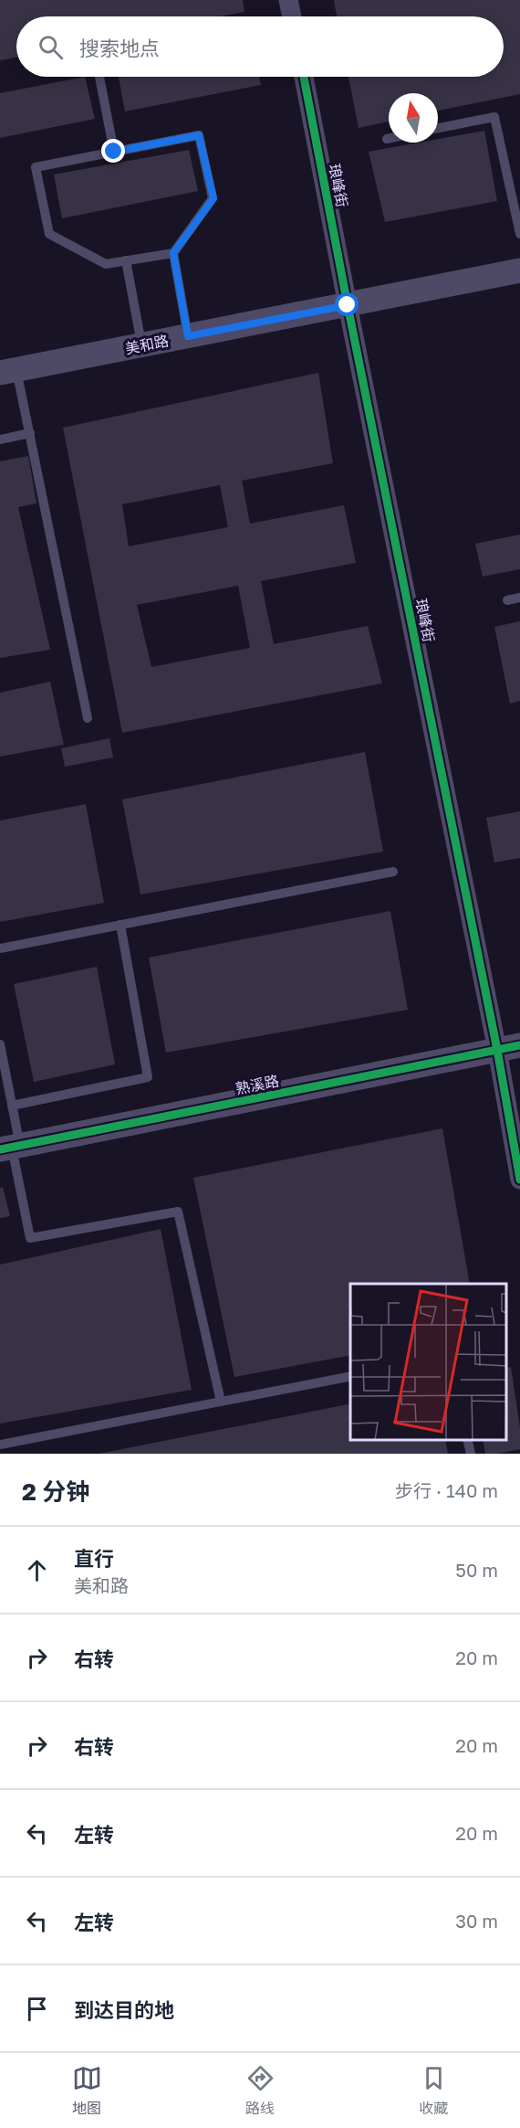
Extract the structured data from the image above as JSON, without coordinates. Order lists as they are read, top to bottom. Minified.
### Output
{"streets":{"street":["琅峰街","美和路","熟溪路"]},"crossings":[["琅峰街","美和路"],["琅峰街","熟溪路"]],"north":"top","page":{"search":"搜索地点","heading":["2 分钟","步行 · 140 m"],"list":[["直行","美和路","50 m"],["右转","20 m"],["右转","20 m"],["左转","20 m"],["左转","30 m"],"到达目的地"],"nav":["地图","路线","收藏"]}}
